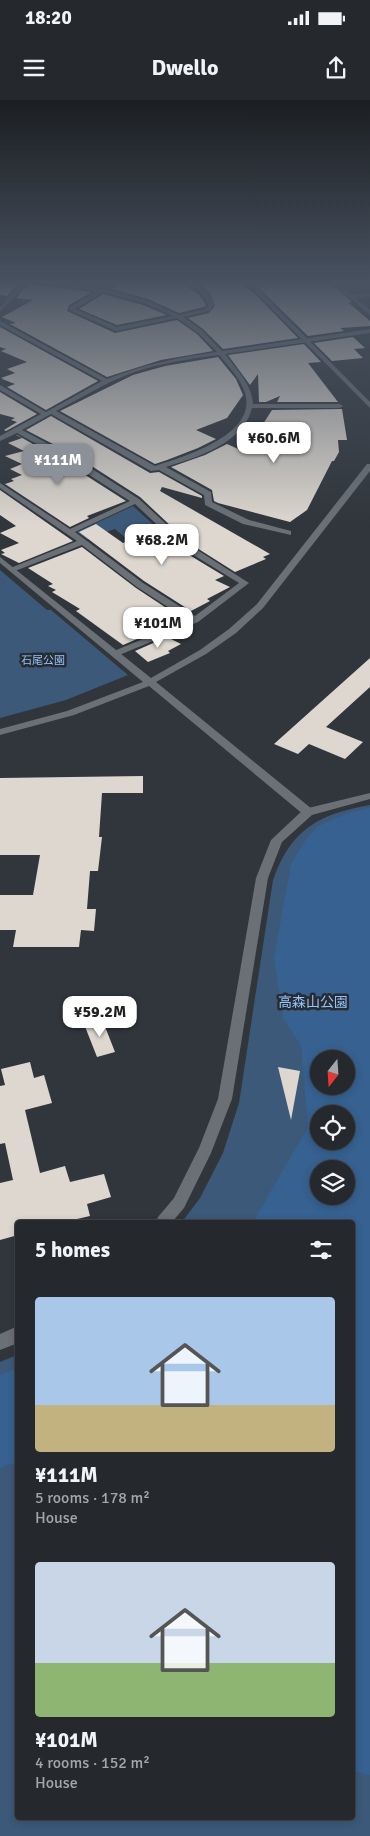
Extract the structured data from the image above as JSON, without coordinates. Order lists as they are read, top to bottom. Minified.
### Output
{"parks":["石尾公園","高森山公園"],"north":"bottom","page":{"status":"18:20","header":"Dwello","price":["¥60.6M","¥111M","¥68.2M","¥101M","¥59.2M"],"heading":"5 homes","list":[{"name":"¥111M","note":"5 rooms · 178 m² · House"},{"name":"¥101M","note":"4 rooms · 152 m² · House"}]}}
